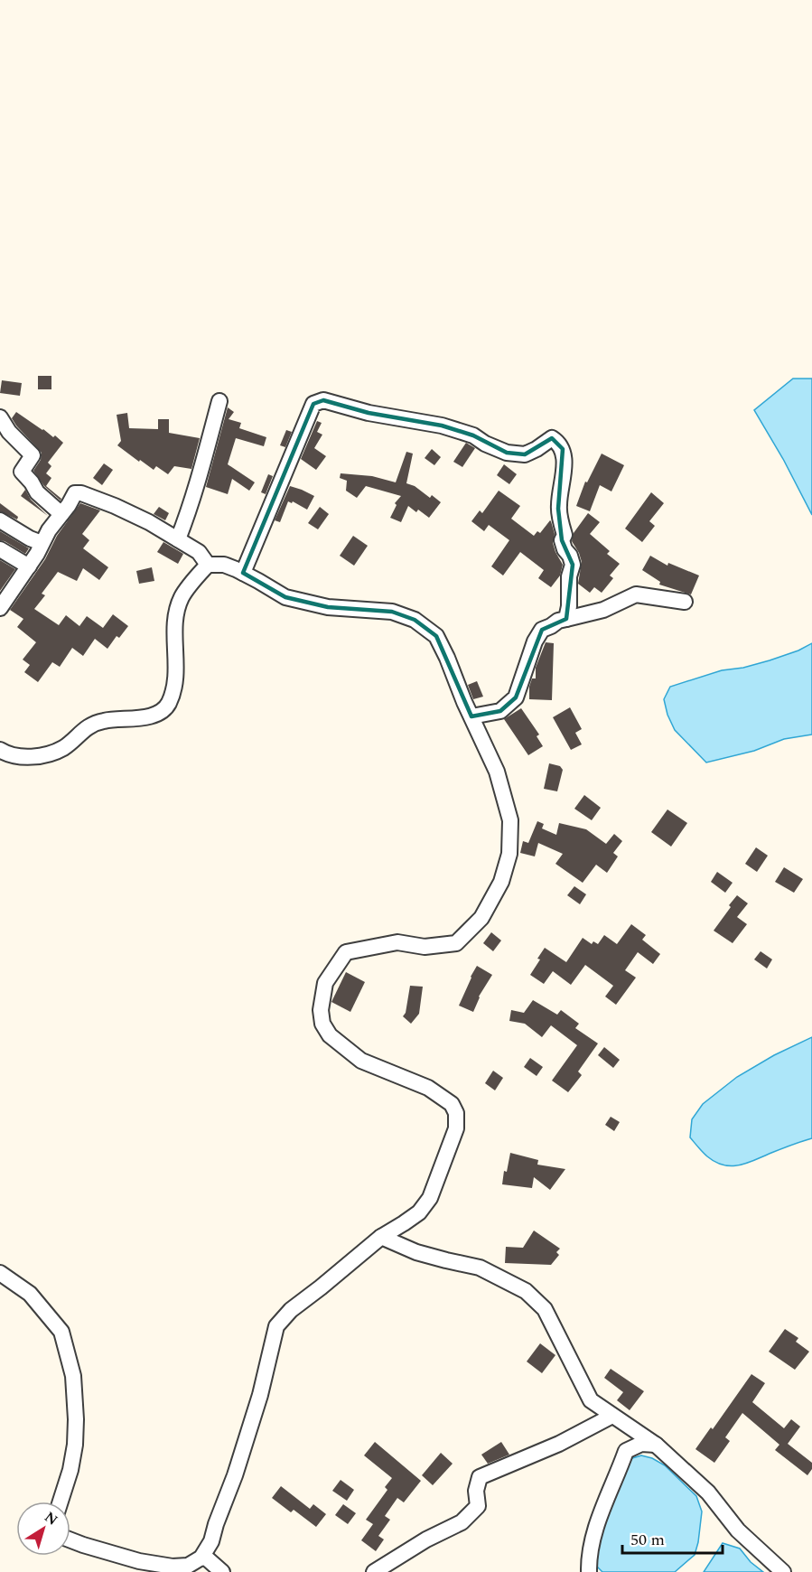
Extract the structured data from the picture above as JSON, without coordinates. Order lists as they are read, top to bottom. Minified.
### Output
{"scale_bar":"50 m","north":"top right"}
